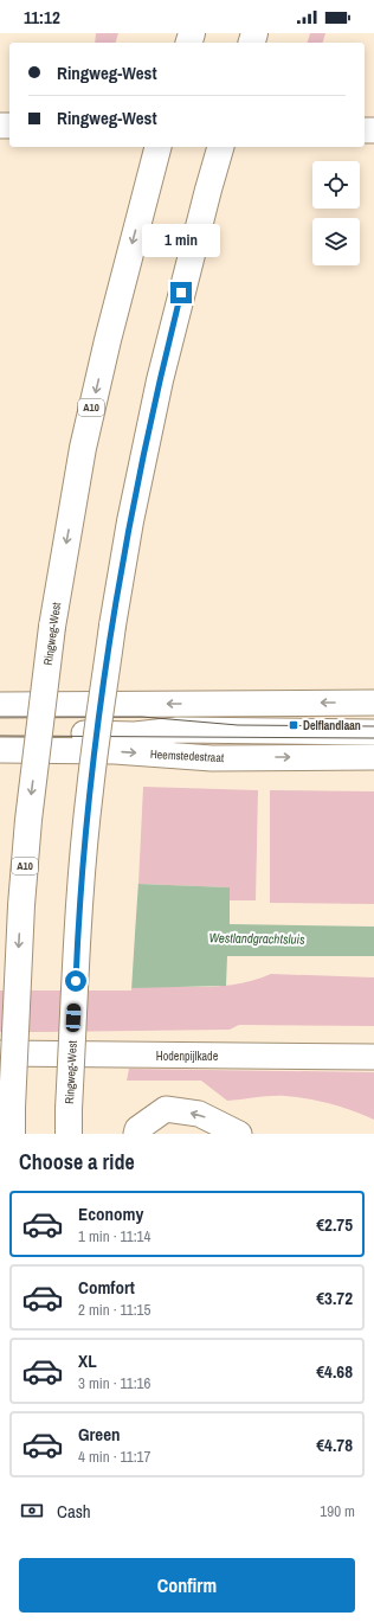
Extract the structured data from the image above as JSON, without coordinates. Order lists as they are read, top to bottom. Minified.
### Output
{"streets":{"highway":["A10","Ringweg-West"],"street":["Heemstedestraat","Hodenpijlkade"]},"water":["Westlandgrachtsluis"],"places":{"transit":["Delflandlaan"]},"page":{"status":"11:12","banner":["Ringweg-West","Ringweg-West"],"bubble":"1 min","heading":"Choose a ride","list":[{"name":"Economy","note":"1 min · 11:14","value":"€2.75"},{"name":"Comfort","note":"2 min · 11:15","value":"€3.72"},{"name":"XL","note":"3 min · 11:16","value":"€4.68"},{"name":"Green","note":"4 min · 11:17","value":"€4.78"}],"pay":["Cash","190 m"],"buttons":"Confirm"}}
